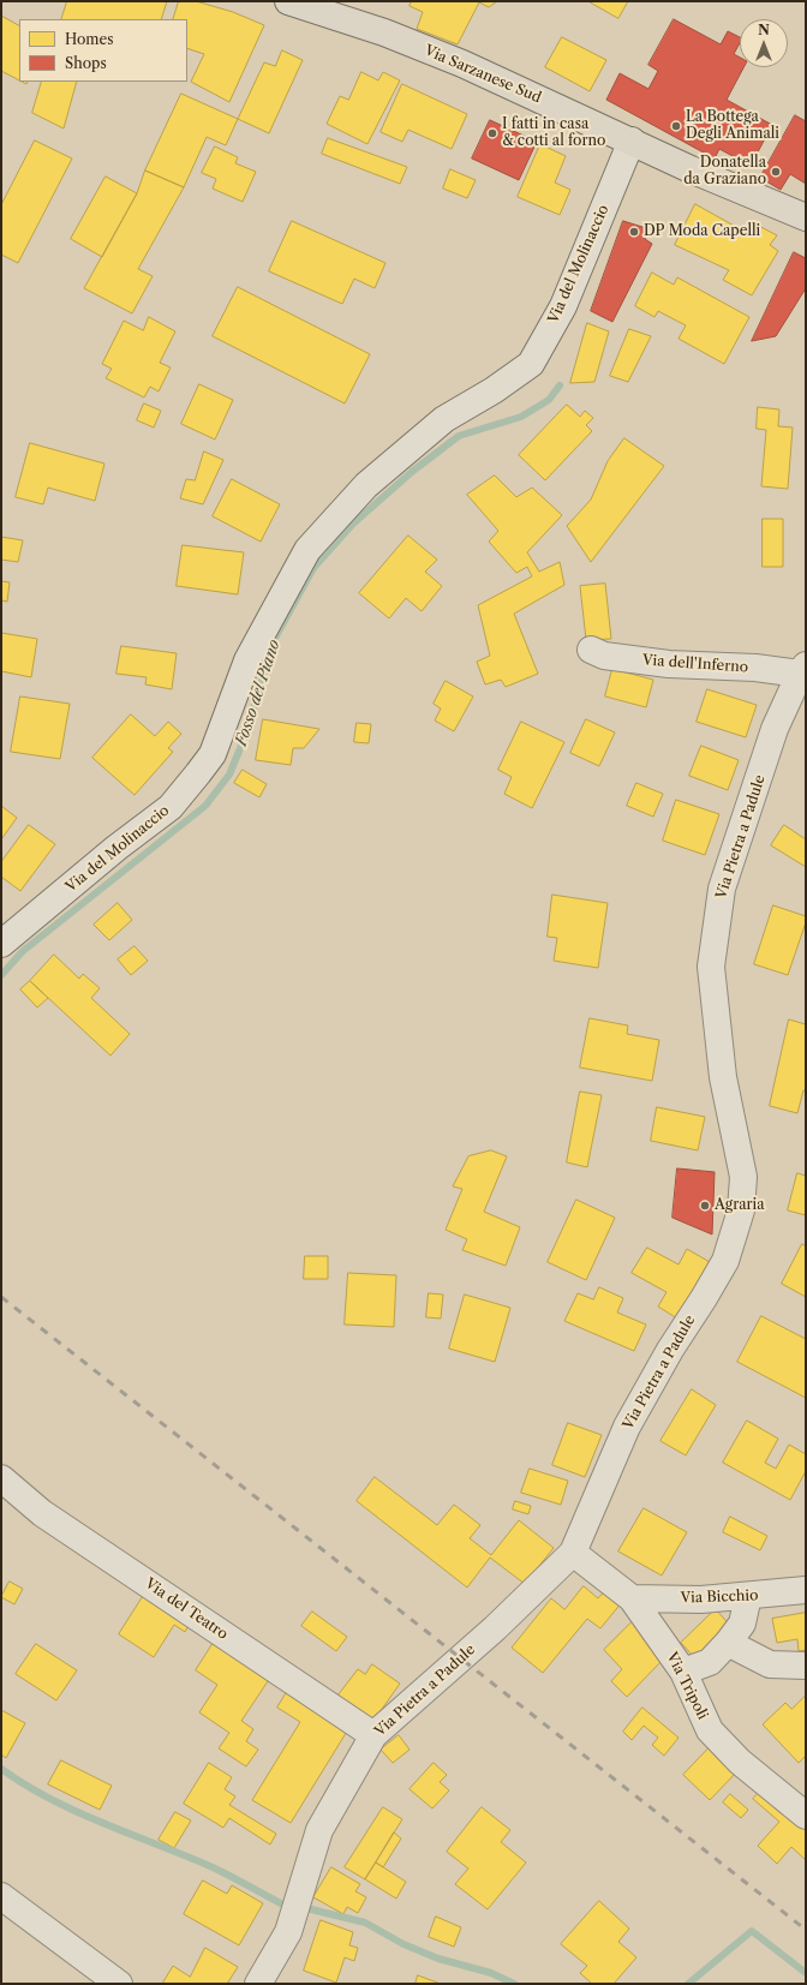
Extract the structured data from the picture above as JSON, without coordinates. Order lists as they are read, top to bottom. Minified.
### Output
{"streets":{"main road":["Via Sarzanese Sud"],"street":["Via del Molinaccio","Via dell'Inferno","Via Pietra a Padule","Via Bicchio","Via del Teatro","Via Tripoli"]},"crossings":[["Via Sarzanese Sud","Via del Molinaccio"],["Via dell'Inferno","Via Pietra a Padule"],["Via Pietra a Padule","Via del Teatro"],["Via Pietra a Padule","Via Tripoli"],["Via Bicchio","Via Tripoli"]],"water":["Fosso del Piano"],"places":["La Bottega Degli Animali","I fatti in casa & cotti al forno","Donatella da Graziano","DP Moda Capelli","Agraria"],"legend":["Homes","Shops"],"north":"top"}
